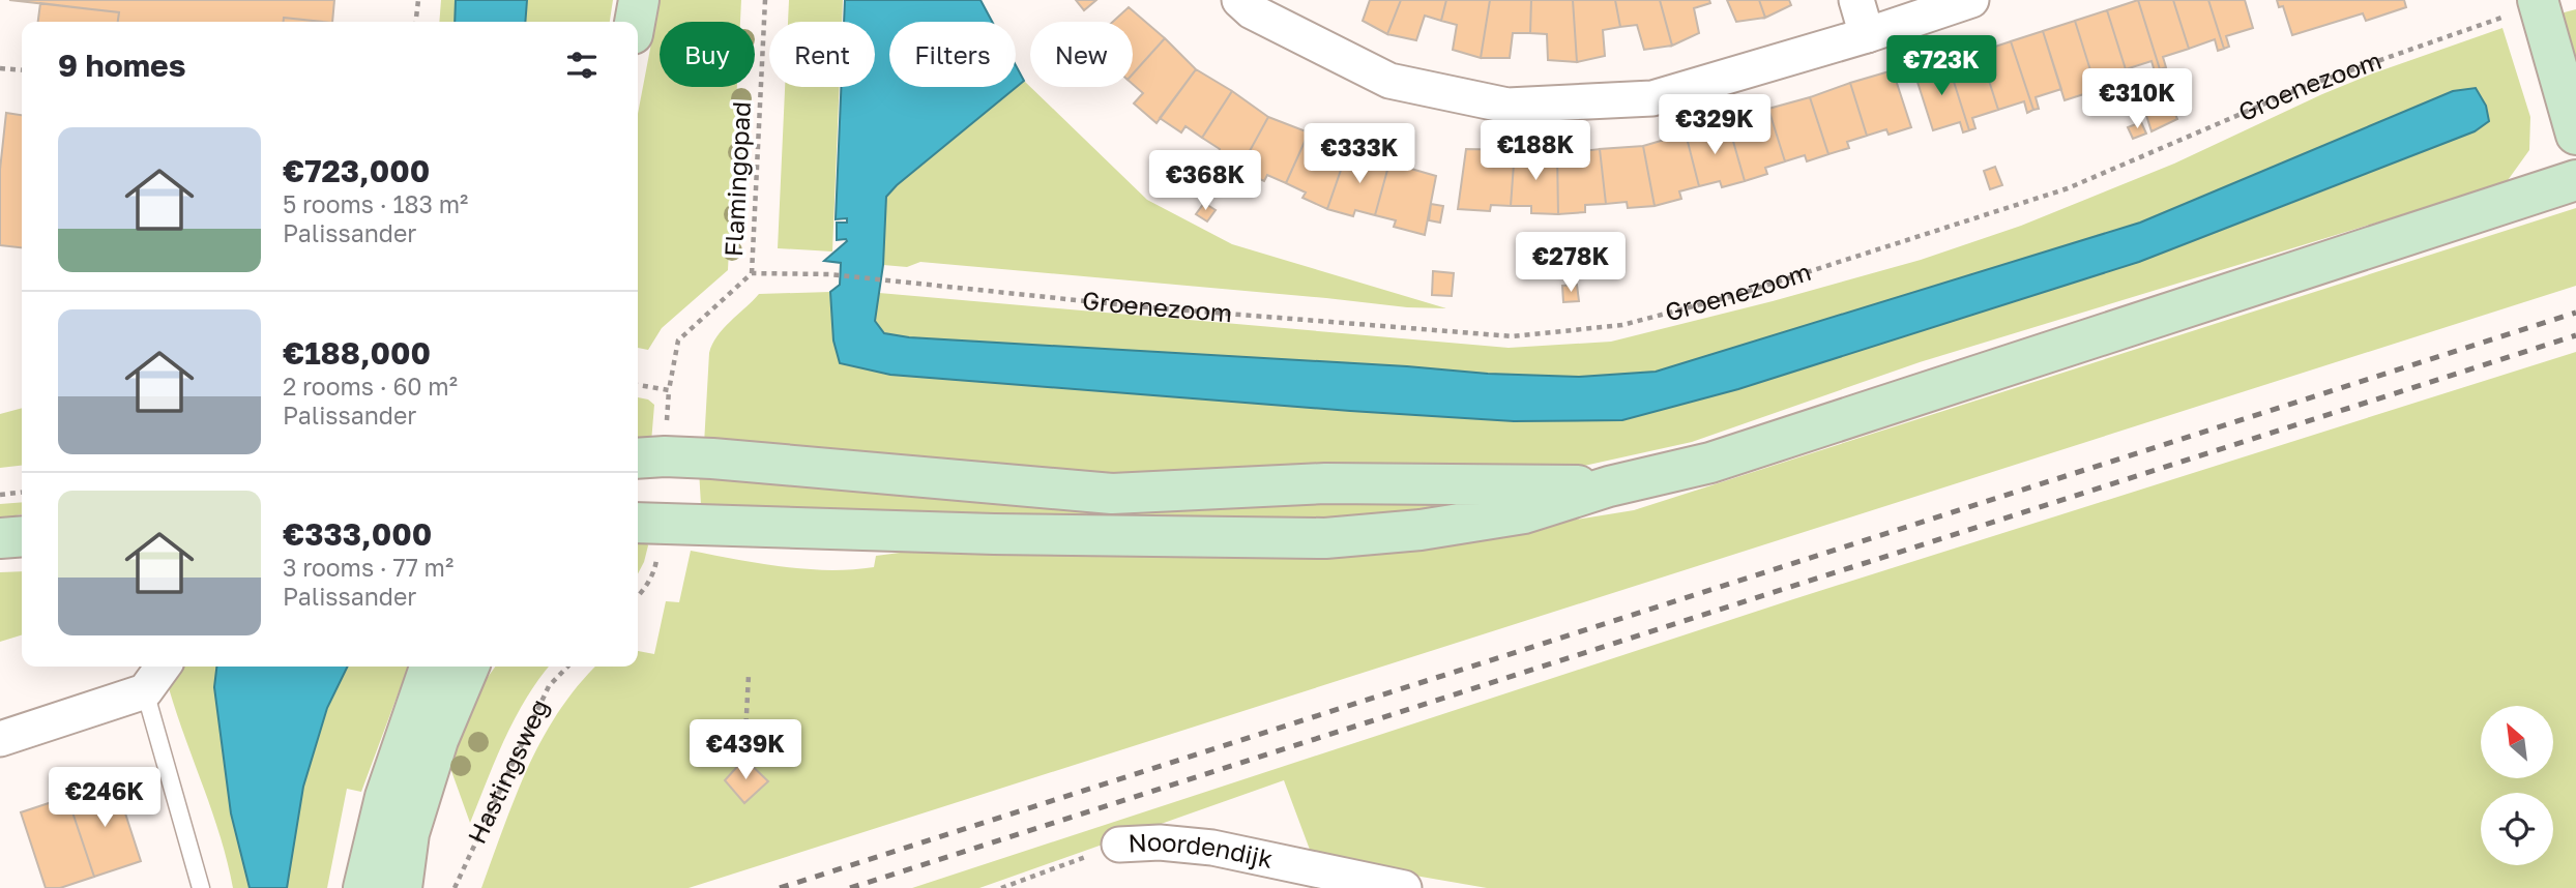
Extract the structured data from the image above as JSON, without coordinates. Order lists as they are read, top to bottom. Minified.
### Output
{"streets":{"street":["Noordendijk"],"path":["Groenezoom","Flamingopad","Hastingsweg"]},"crossings":[["Groenezoom","Flamingopad"]],"north":"top left","page":{"chip":["Buy","Rent","Filters","New"],"heading":"9 homes","price":["€723K","€310K","€329K","€188K","€333K","€368K","€278K","€439K","€246K"],"list":[{"name":"€723,000","note":"5 rooms · 183 m² · Palissander"},{"name":"€188,000","note":"2 rooms · 60 m² · Palissander"},{"name":"€333,000","note":"3 rooms · 77 m² · Palissander"}]}}
